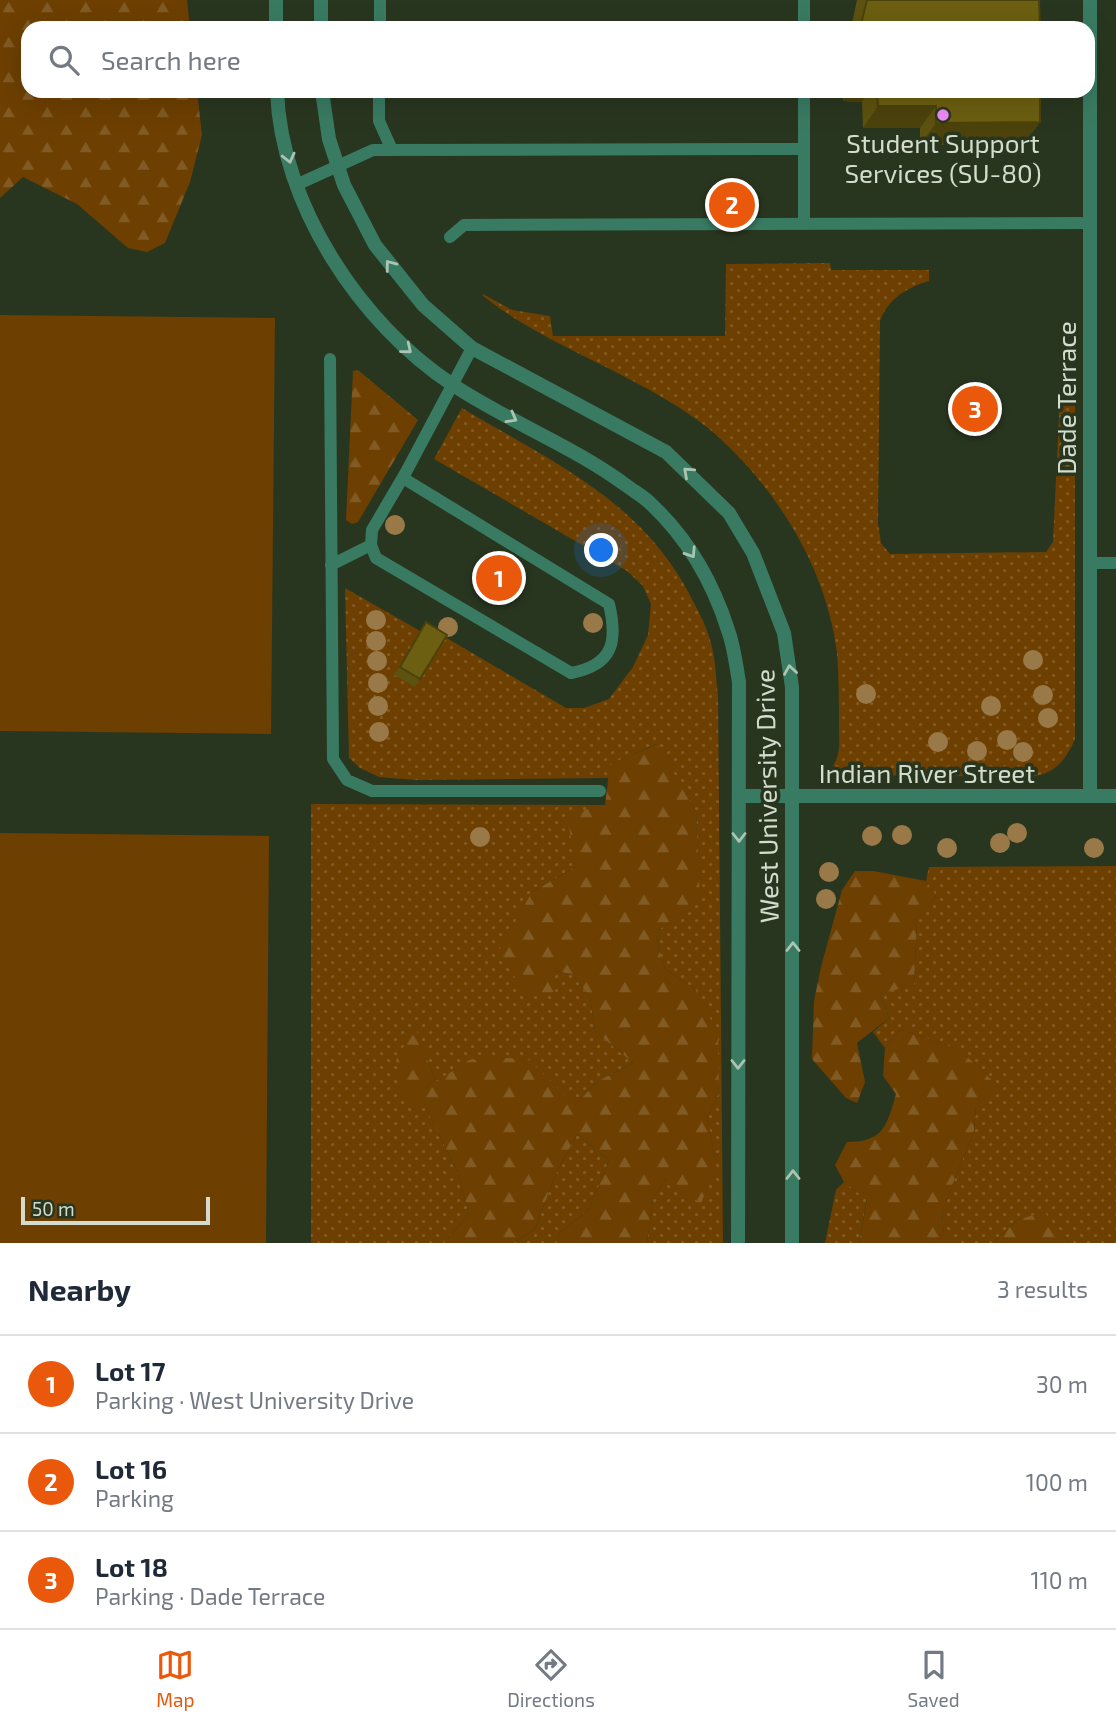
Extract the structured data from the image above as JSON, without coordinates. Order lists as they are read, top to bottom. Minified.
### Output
{"streets":{"street":["Dade Terrace","Indian River Street","West University Drive"]},"crossings":[["Dade Terrace","Indian River Street"],["Indian River Street","West University Drive"]],"places":["Student Support Services (SU-80)"],"scale_bar":"50 m","page":{"search":"Search here","pins":["2","3","1"],"scale":"50 m","heading":["Nearby","3 results"],"list":[{"mark":"1","name":"Lot 17","note":"Parking · West University Drive","value":"30 m"},{"mark":"2","name":"Lot 16","note":"Parking","value":"100 m"},{"mark":"3","name":"Lot 18","note":"Parking · Dade Terrace","value":"110 m"}],"nav":["Map","Directions","Saved"]}}
